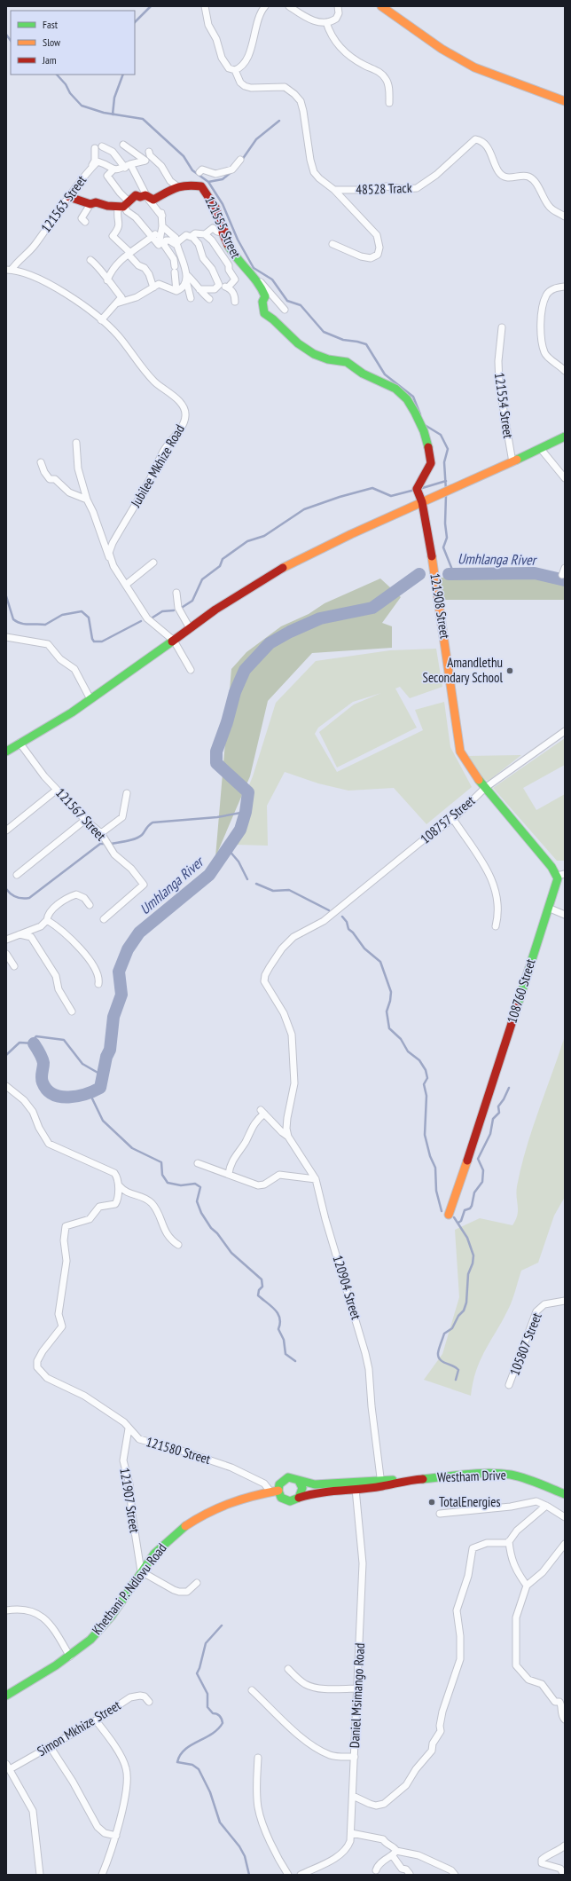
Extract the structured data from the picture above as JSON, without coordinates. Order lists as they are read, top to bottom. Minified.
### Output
{"streets":{"street":["48528 Track","121563 Street","121555 Street","121554 Street","Jubilee Mkhize Road","121908 Street","121567 Street","108757 Street","108760 Street","120904 Street","105807 Street","121580 Street","Westham Drive","121907 Street","Khethani P. Ndlovu Road","Daniel Msimango Road","Simon Mkhize Street"]},"crossings":[["121563 Street","Jubilee Mkhize Road"],["121555 Street","121908 Street"],["121908 Street","108757 Street"],["121908 Street","108760 Street"],["108757 Street","108760 Street"],["108757 Street","120904 Street"],["120904 Street","Westham Drive"],["121580 Street","Westham Drive"],["121580 Street","121907 Street"],["121580 Street","Khethani P. Ndlovu Road"],["Westham Drive","Khethani P. Ndlovu Road"],["Westham Drive","Daniel Msimango Road"],["121907 Street","Khethani P. Ndlovu Road"]],"water":["Umhlanga River"],"places":["Amandlethu Secondary School","TotalEnergies"],"legend":["Fast","Slow","Jam"]}
